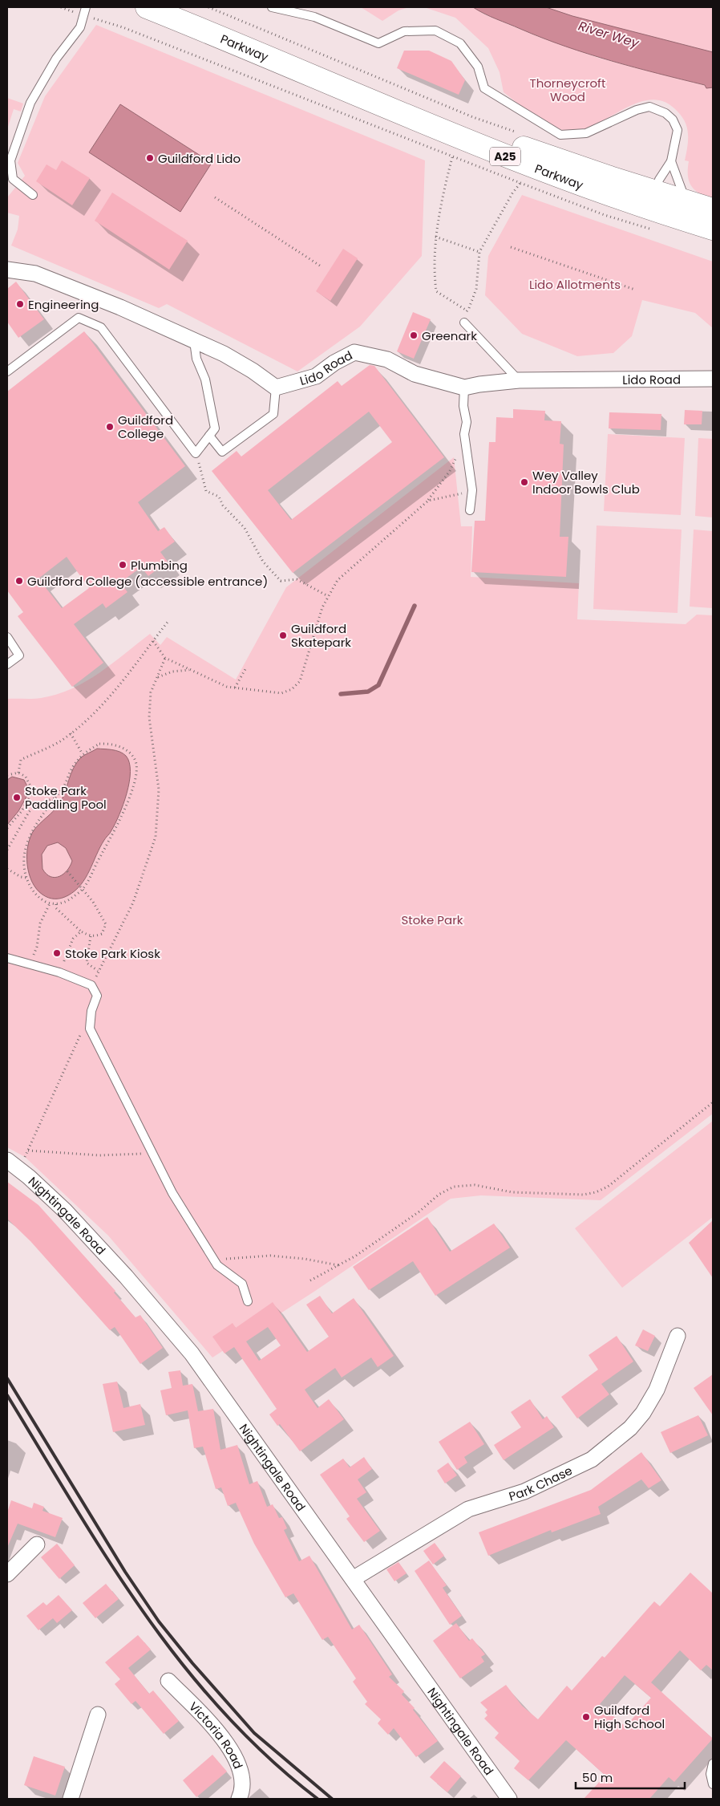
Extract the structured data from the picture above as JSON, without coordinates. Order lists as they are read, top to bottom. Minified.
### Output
{"streets":{"main road":["Parkway","A25"],"street":["Lido Road","Nightingale Road","Park Chase","Victoria Road"]},"crossings":[["Nightingale Road","Park Chase"]],"water":["River Wey"],"parks":["Thorneycroft Wood","Lido Allotments","Stoke Park"],"places":["Guildford Lido","Engineering","Greenark","Guildford College","Wey Valley Indoor Bowls Club","Plumbing","Guildford College (accessible entrance)","Guildford Skatepark","Stoke Park Paddling Pool","Stoke Park Kiosk","Guildford High School"],"scale_bar":"50 m"}
